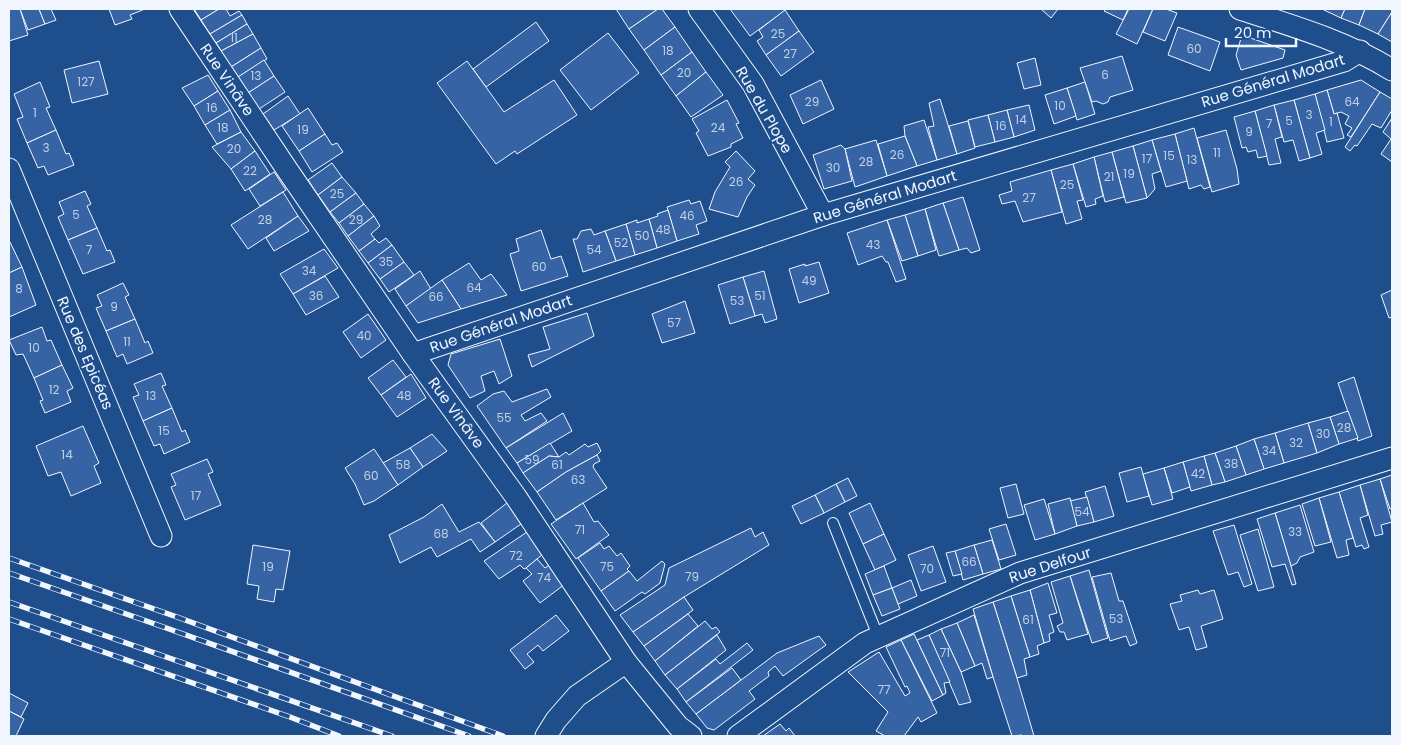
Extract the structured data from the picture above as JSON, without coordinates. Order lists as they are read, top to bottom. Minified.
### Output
{"streets":{"street":["Rue Vinâve","Rue Général Modart","Rue du Plope","Rue des Epicéas","Rue Delfour"]},"crossings":[["Rue Vinâve","Rue Général Modart"],["Rue Général Modart","Rue du Plope"]],"house_numbers":["25","11","60","18","27","20","6","13","127","29","64","10","16","1","3","14","5","1","7","16","18","24","19","9","3","20","11","26","15","17","13","28","30","22","19","21","26","25","25","27","5","46","28","29","48","50","52","43","7","54","35","60","34","49","64","8","36","51","66","53","9","57","40","11","10","12","13","48","55","28","15","30","32","34","14","59","38","58","61","42","60","63","17","54","71","33","68","72","66","19","75","70","79","74","53","61","71","77"],"scale_bar":"20 m"}
